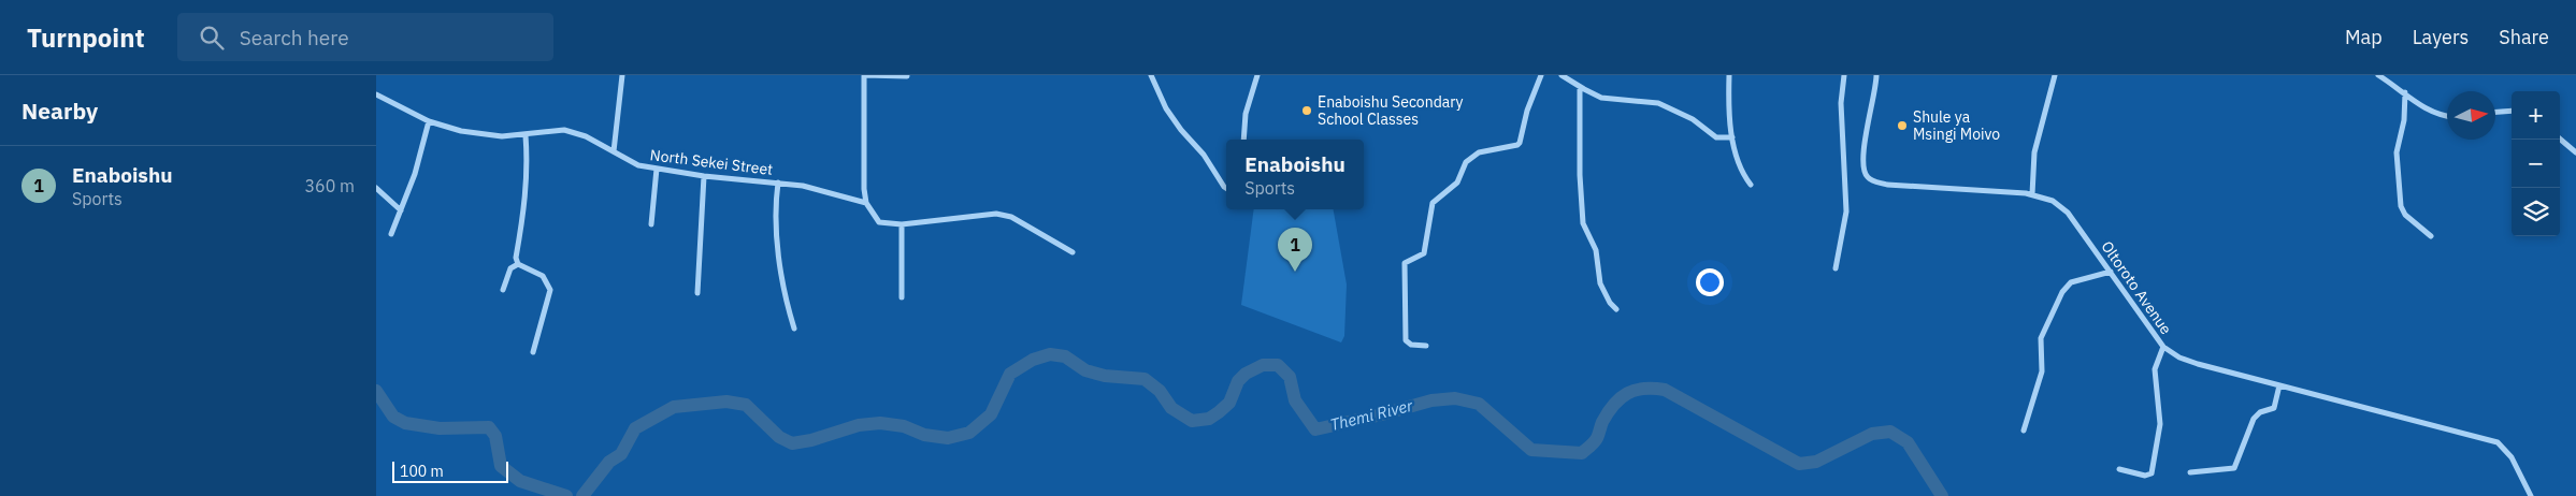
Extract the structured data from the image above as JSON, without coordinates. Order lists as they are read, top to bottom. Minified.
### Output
{"streets":{"street":["North Sekei Street","Oltoroto Avenue"]},"water":["Themi River"],"places":["Enaboishu Secondary School Classes","Shule ya Msingi Moivo"],"scale_bar":"100 m","north":"right","page":{"header":"Turnpoint","search":"Search here","nav":["Map","Layers","Share"],"heading":"Nearby","map_buttons":["+","−"],"popup":["Enaboishu","Sports"],"list":[{"mark":"1","name":"Enaboishu","note":"Sports","value":"360 m"}],"pins":"1","scale":"100 m"}}
